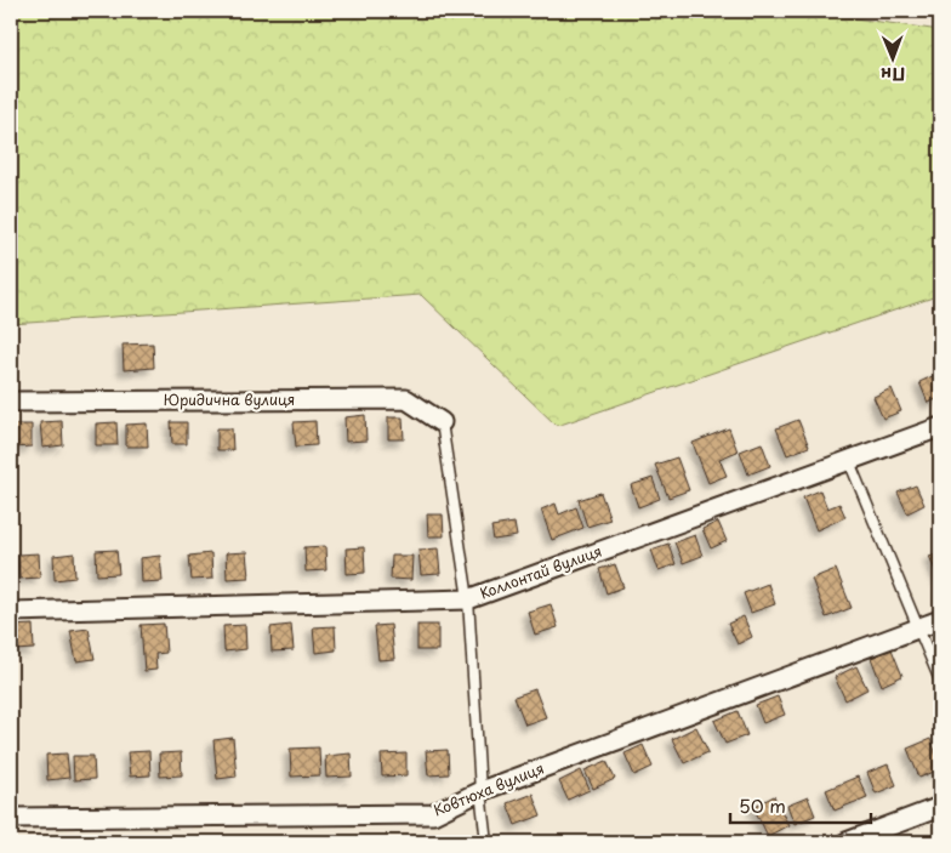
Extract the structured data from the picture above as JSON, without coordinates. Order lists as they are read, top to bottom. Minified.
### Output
{"streets":{"street":["Юридична вулиця","Коллонтай вулиця","Ковтюха вулиця"]},"scale_bar":"50 m","north":"bottom"}
